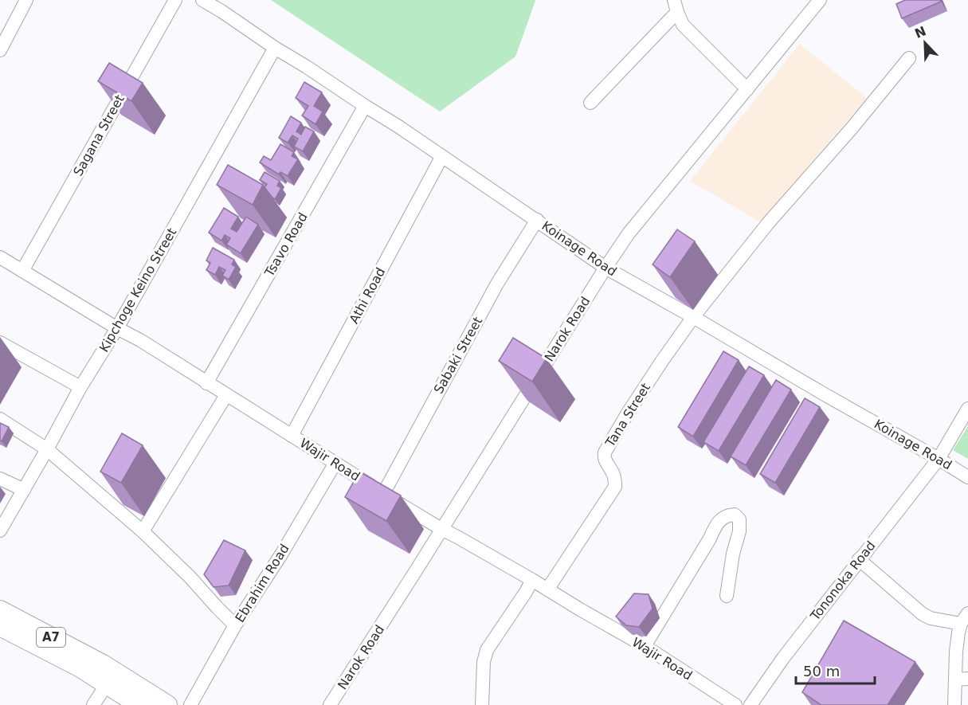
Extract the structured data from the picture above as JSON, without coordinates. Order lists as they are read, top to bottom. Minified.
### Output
{"streets":{"highway":["A7"],"street":["Sagana Street","Tsavo Road","Koinage Road","Kipchoge Keino Street","Athi Road","Narok Road","Sabaki Street","Tana Street","Wajir Road","Tononoka Road","Ebrahim Road"]},"crossings":[["Sagana Street","Wajir Road"],["Tsavo Road","Koinage Road"],["Tsavo Road","Wajir Road"],["Koinage Road","Kipchoge Keino Street"],["Koinage Road","Athi Road"],["Koinage Road","Narok Road"],["Koinage Road","Sabaki Street"],["Koinage Road","Tana Street"],["Koinage Road","Tononoka Road"],["Kipchoge Keino Street","Wajir Road"],["Athi Road","Wajir Road"],["Narok Road","Wajir Road"],["Sabaki Street","Wajir Road"],["Tana Street","Wajir Road"],["Wajir Road","Ebrahim Road"]],"scale_bar":"50 m","north":"top left"}
